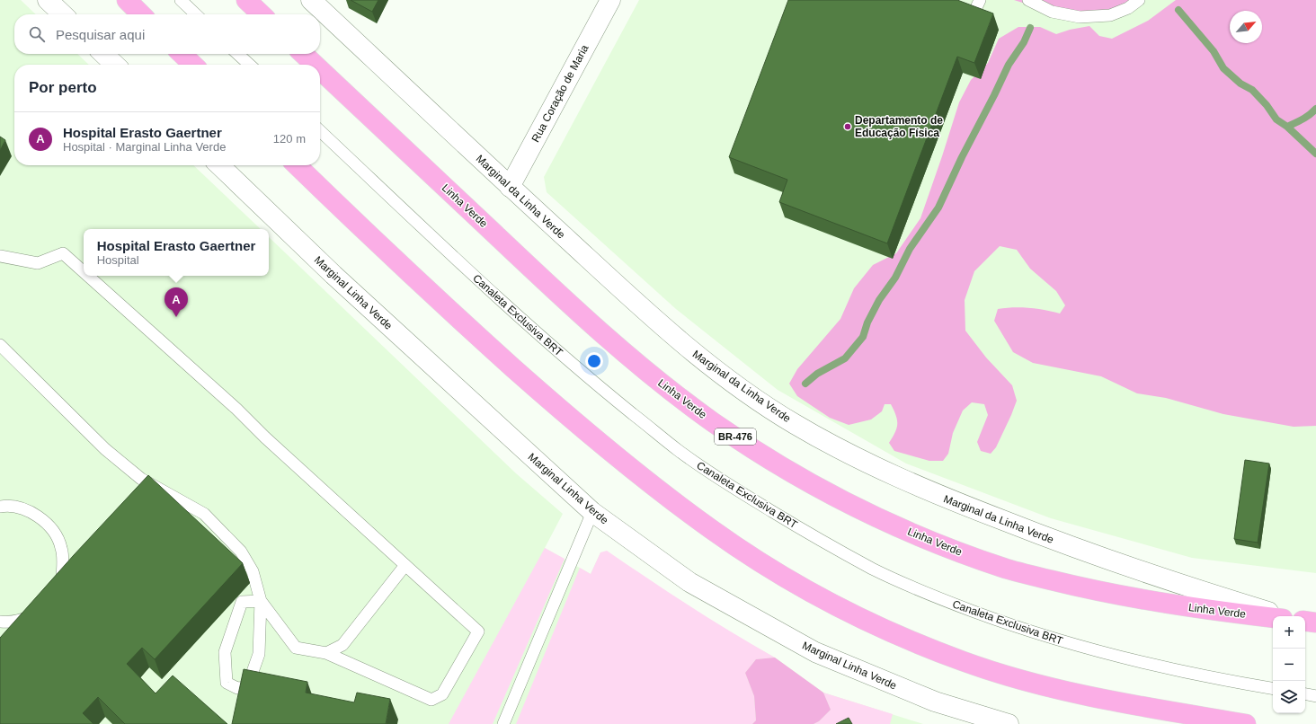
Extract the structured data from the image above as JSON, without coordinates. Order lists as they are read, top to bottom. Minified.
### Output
{"streets":{"highway":["Linha Verde","BR-476"],"main road":["Rua Coração de Maria","Marginal da Linha Verde","Marginal Linha Verde"],"lane":["Canaleta Exclusiva BRT"]},"crossings":[["Rua Coração de Maria","Marginal da Linha Verde"]],"places":["Departamento de Educação Física"],"north":"top right","page":{"search":"Pesquisar aqui","heading":"Por perto","list":[{"mark":"A","name":"Hospital Erasto Gaertner","note":"Hospital · Marginal Linha Verde","value":"120 m"}],"popup":["Hospital Erasto Gaertner","Hospital"],"pins":"A","map_buttons":["+","−"]}}
